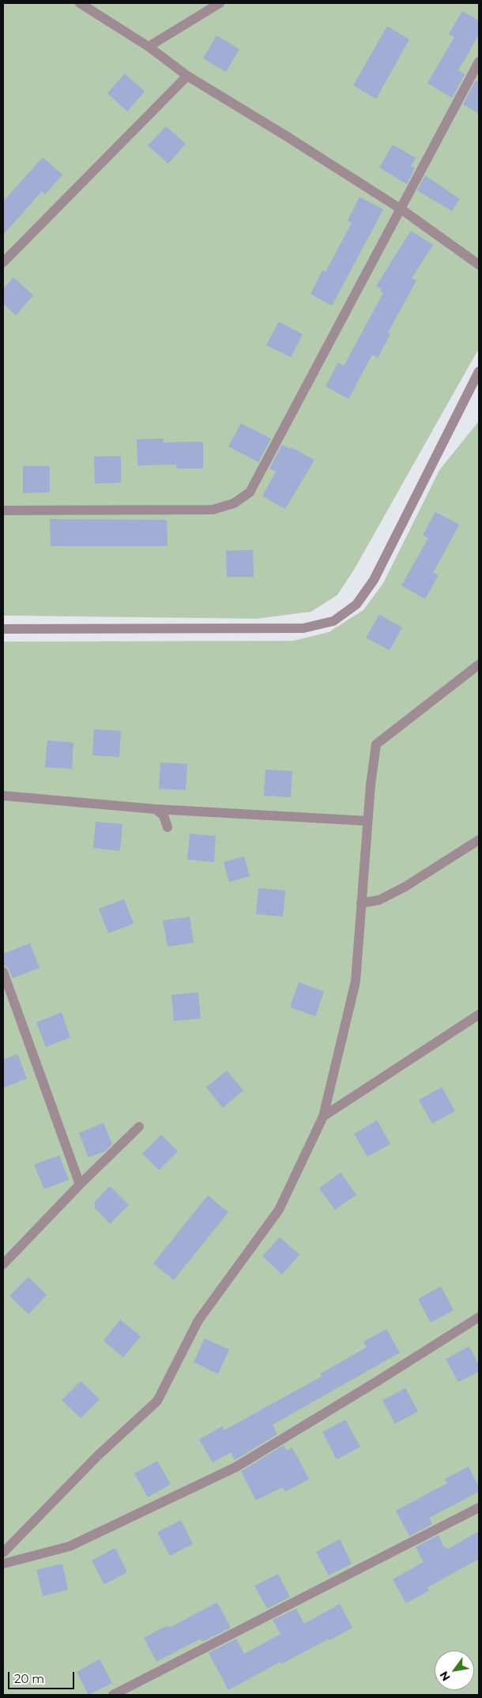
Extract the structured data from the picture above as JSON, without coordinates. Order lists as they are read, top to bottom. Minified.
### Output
{"scale_bar":"20 m","north":"bottom left"}
